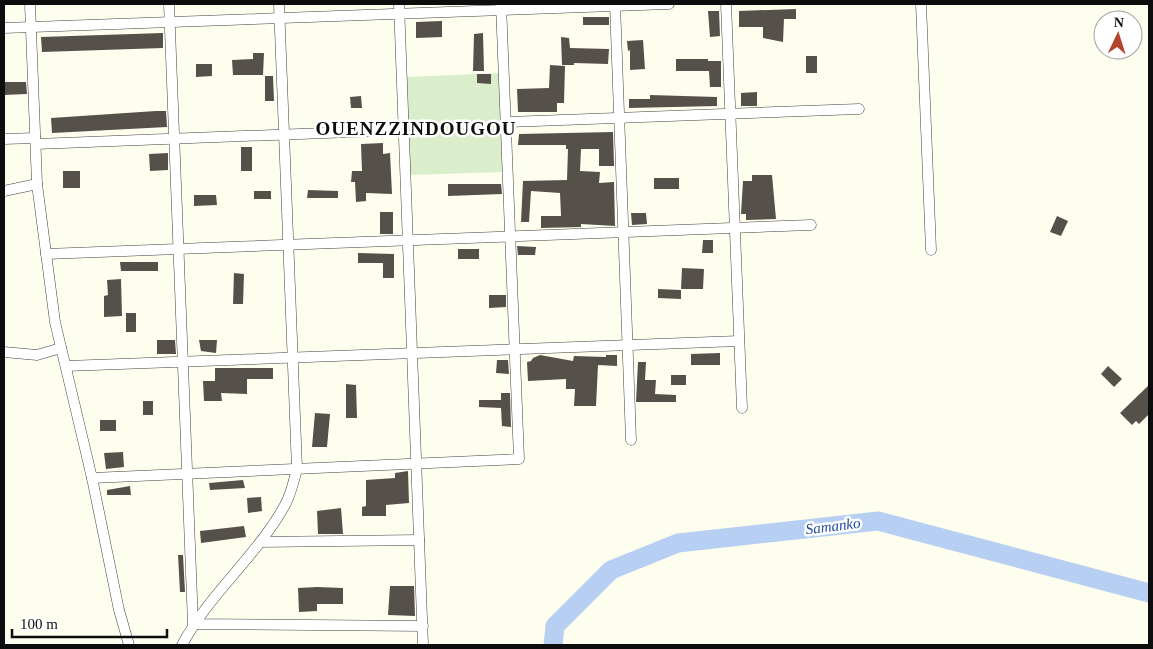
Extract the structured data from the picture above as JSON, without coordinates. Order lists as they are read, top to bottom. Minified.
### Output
{"districts":["OUENZZINDOUGOU"],"water":["Samanko"],"scale_bar":"100 m","north":"top"}
